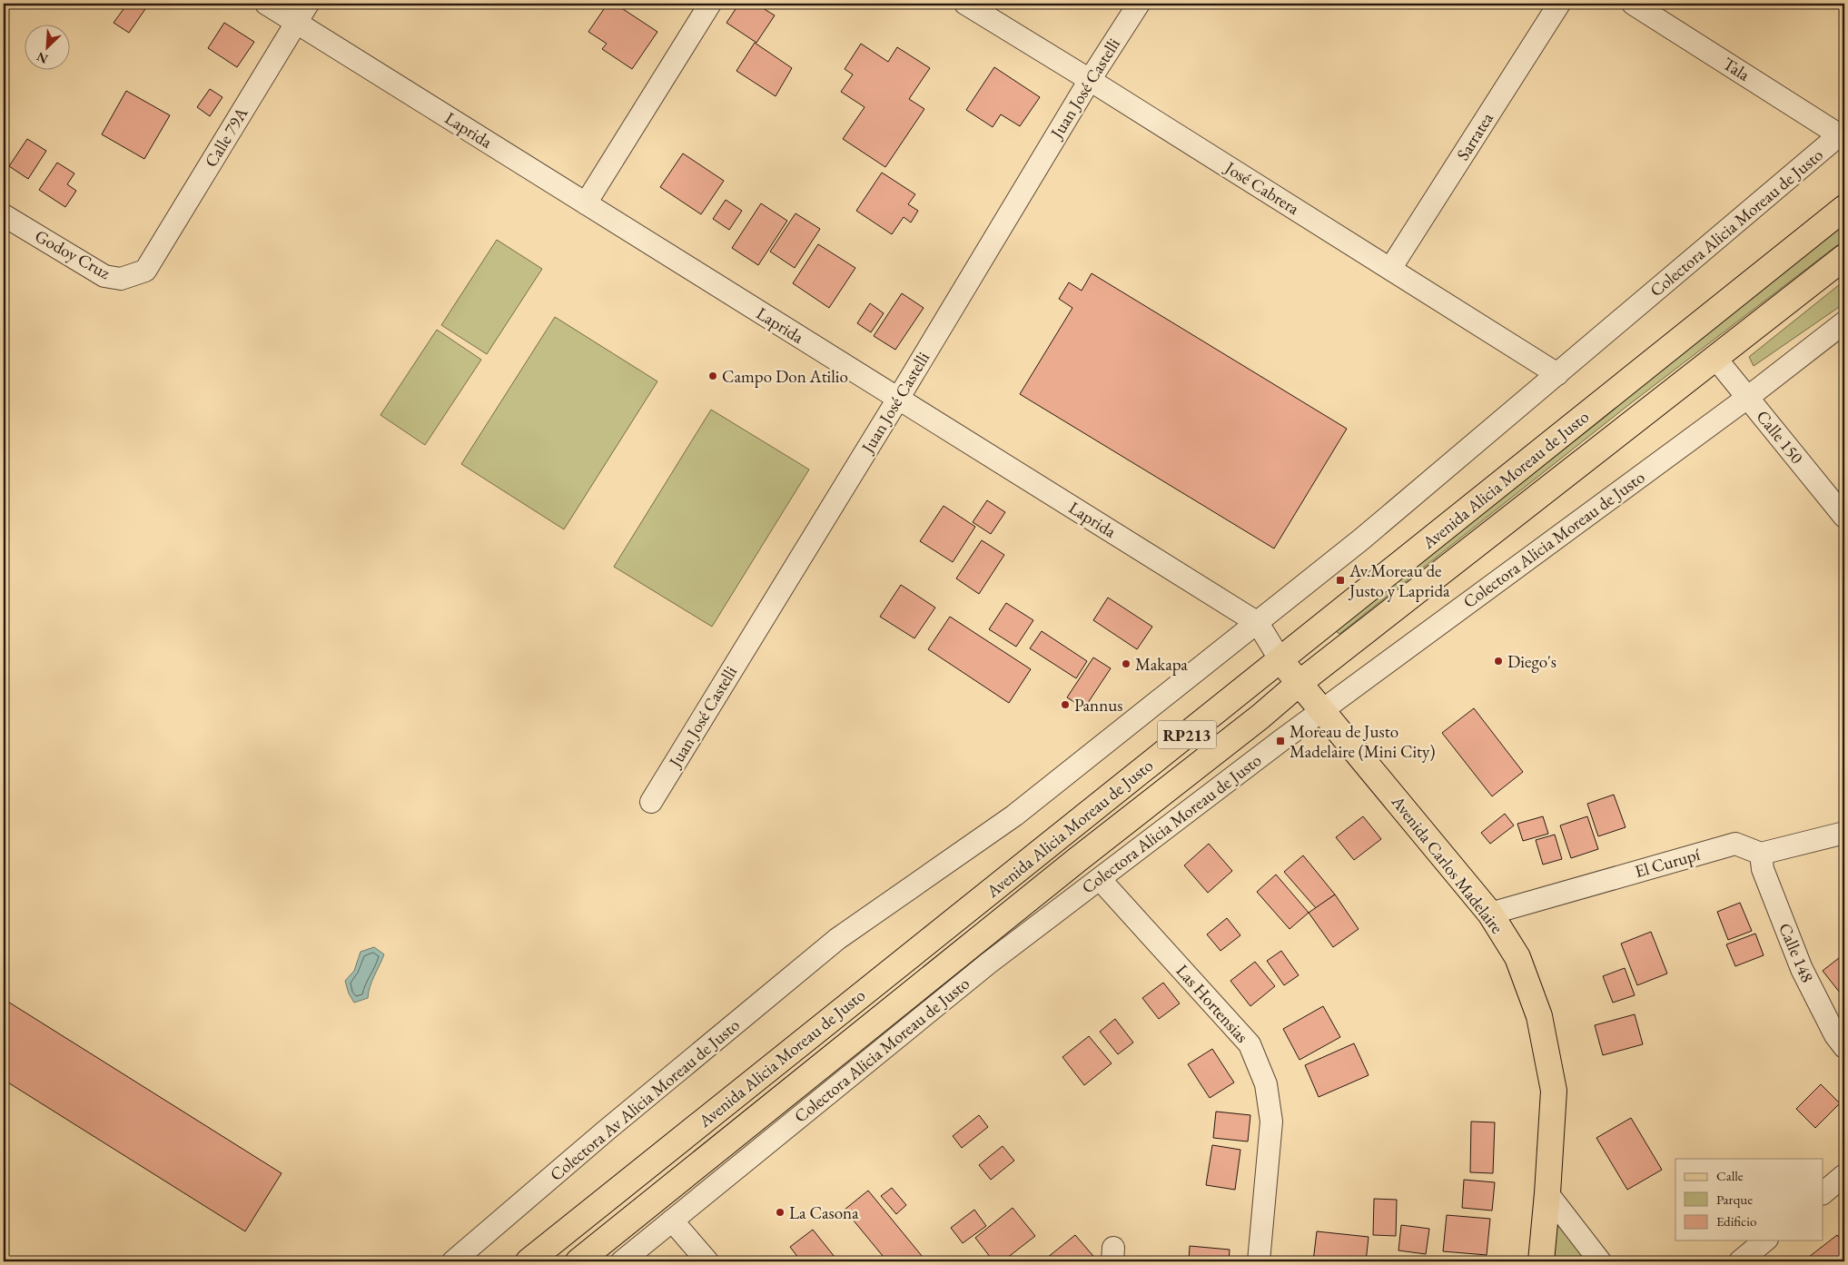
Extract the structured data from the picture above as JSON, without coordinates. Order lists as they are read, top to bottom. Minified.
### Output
{"streets":{"main road":["Avenida Alicia Moreau de Justo","RP213","Avenida Carlos Madelaire"],"street":["Tala","Juan José Castelli","Laprida","Sarratea","Calle 79A","José Cabrera","Colectora Alicia Moreau de Justo","Godoy Cruz","Calle 150","El Curupí","Calle 148","Las Hortensias","Colectora Av Alicia Moreau de Justo"]},"crossings":[["Tala","Colectora Alicia Moreau de Justo"],["Juan José Castelli","Laprida"],["Juan José Castelli","José Cabrera"],["Laprida","Calle 79A"],["Laprida","Colectora Alicia Moreau de Justo"],["Laprida","Avenida Alicia Moreau de Justo"],["Laprida","Avenida Carlos Madelaire"],["Sarratea","José Cabrera"],["Calle 79A","Godoy Cruz"],["José Cabrera","Colectora Alicia Moreau de Justo"],["Colectora Alicia Moreau de Justo","Calle 150"],["Colectora Alicia Moreau de Justo","Avenida Carlos Madelaire"],["Colectora Alicia Moreau de Justo","Las Hortensias"],["Colectora Alicia Moreau de Justo","Colectora Av Alicia Moreau de Justo"],["Calle 150","Avenida Alicia Moreau de Justo"],["Avenida Alicia Moreau de Justo","Avenida Carlos Madelaire"],["El Curupí","Avenida Carlos Madelaire"],["El Curupí","Calle 148"]],"places":{"other":["Campo Don Atilio","Diego's","Makapa","Pannus","La Casona"],"transit":["Av.Moreau de Justo y Laprida","Moreau de Justo Madelaire (Mini City)"]},"legend":["Calle","Parque","Edificio"],"north":"bottom left"}
